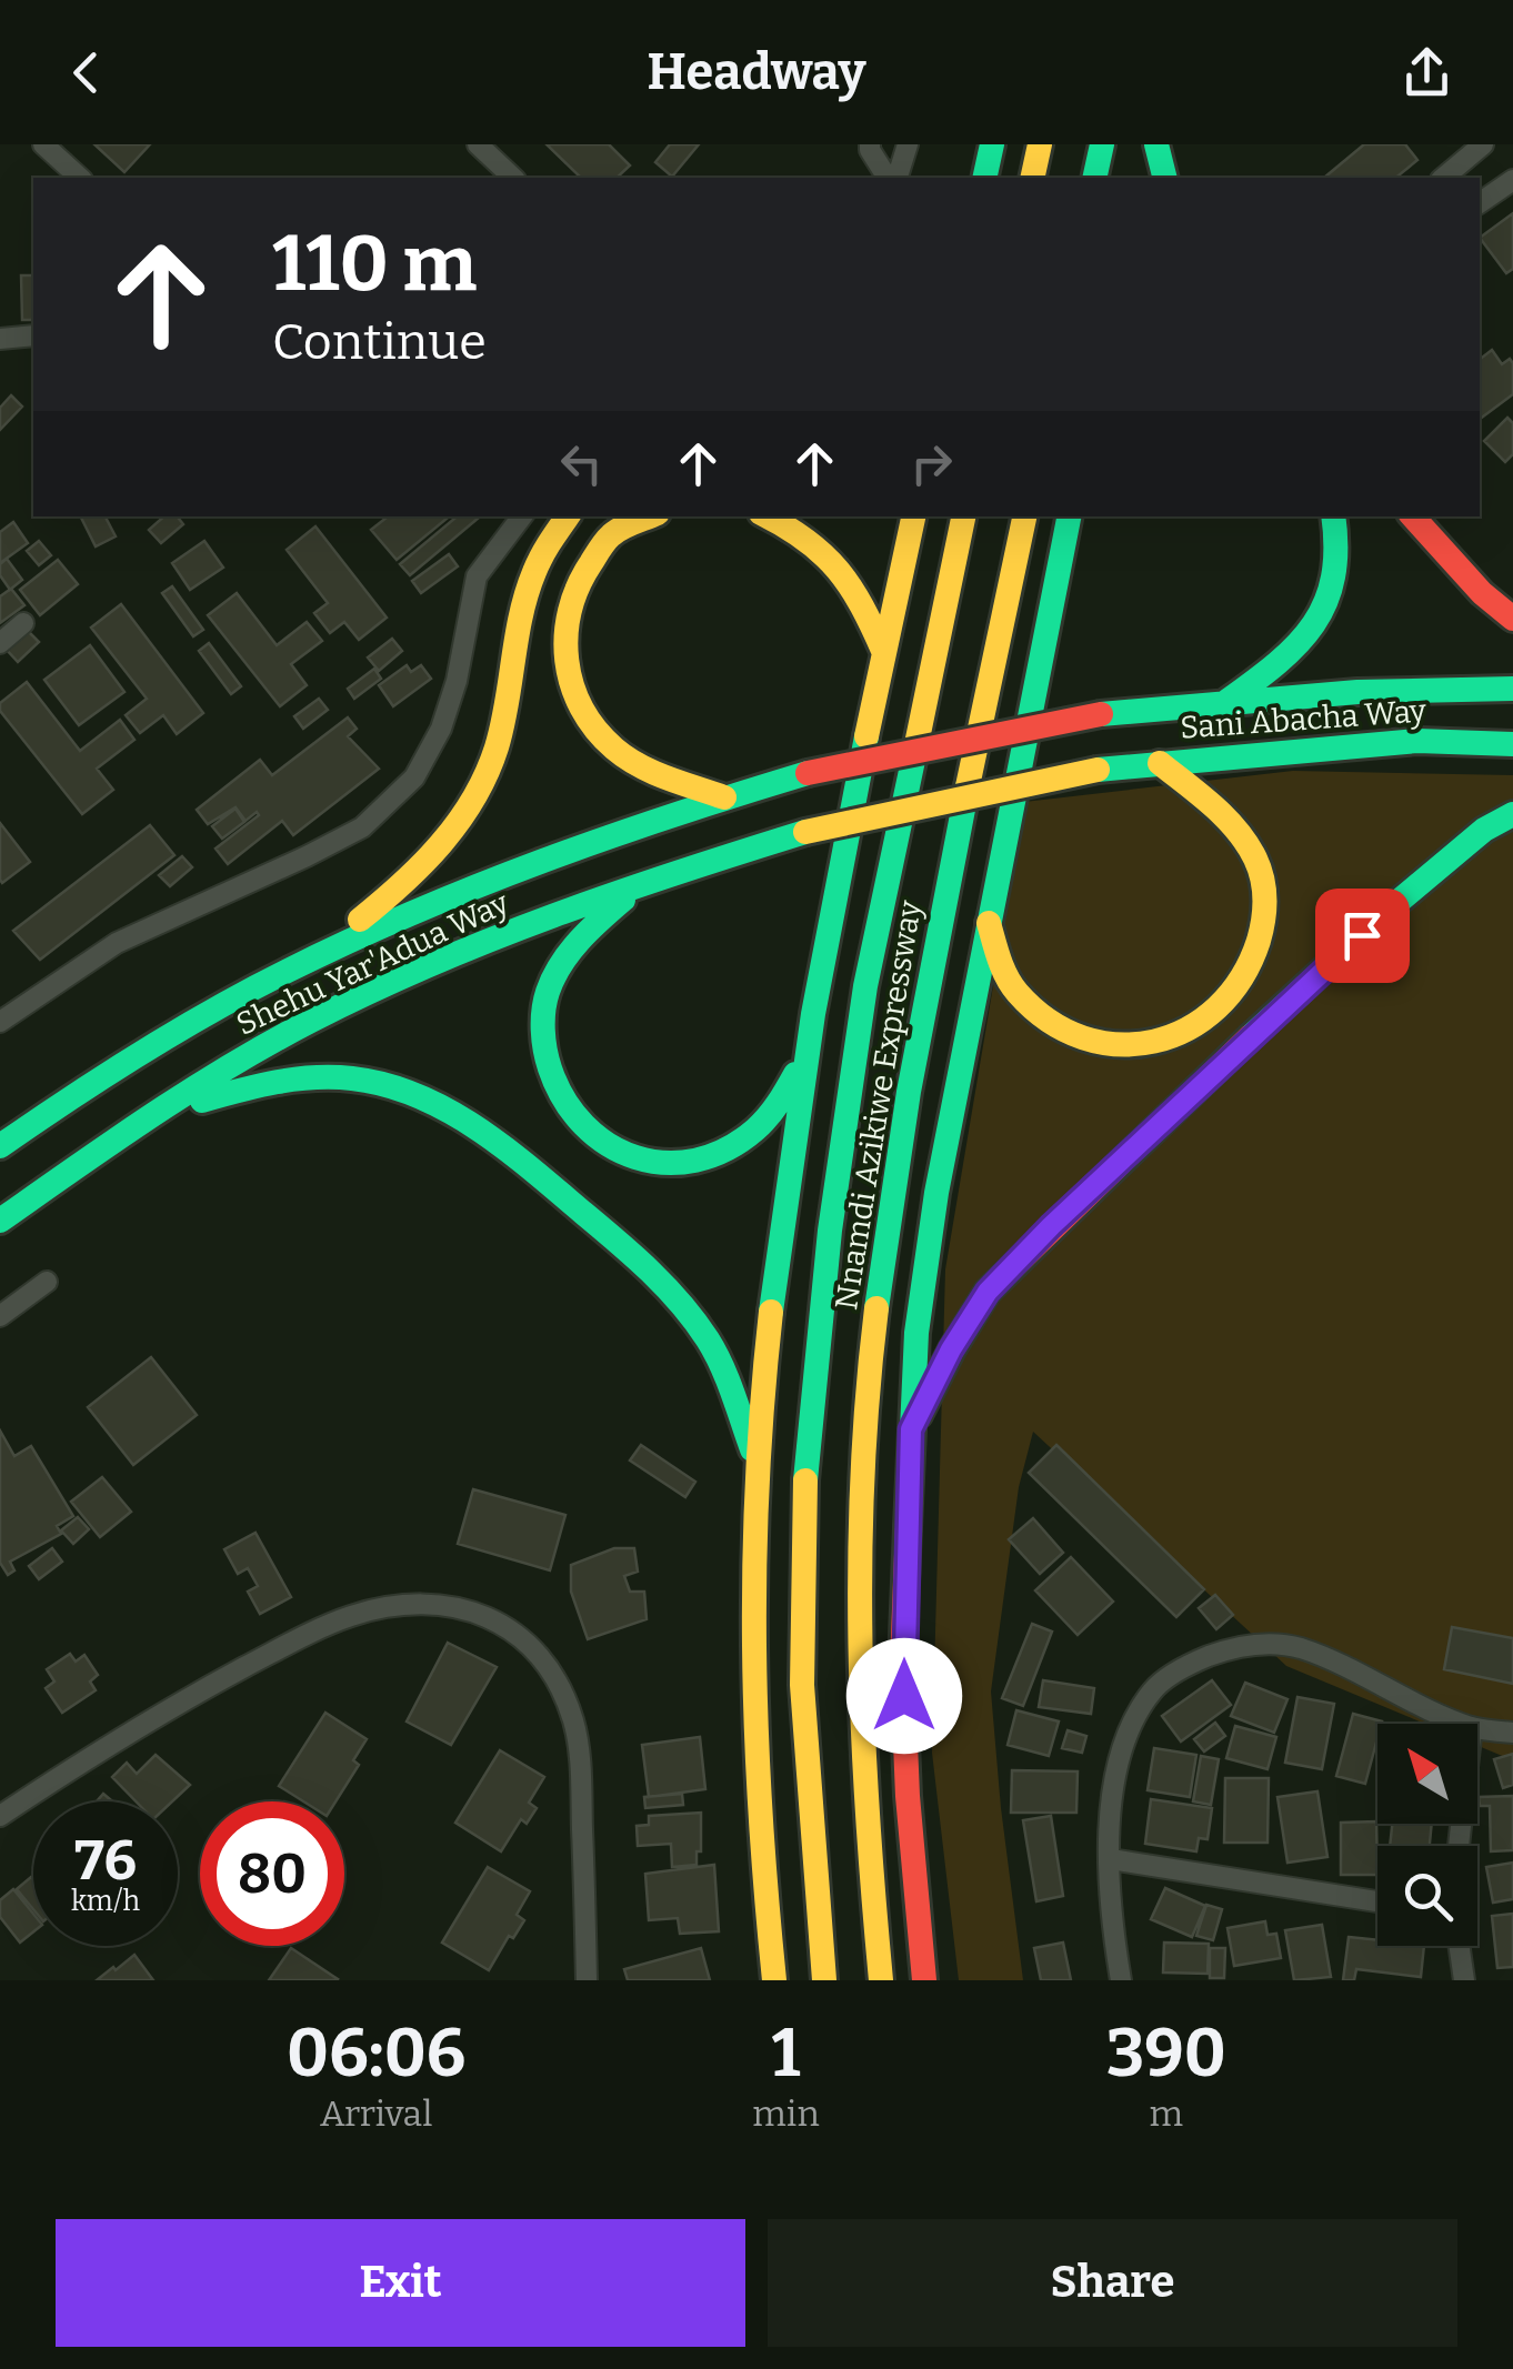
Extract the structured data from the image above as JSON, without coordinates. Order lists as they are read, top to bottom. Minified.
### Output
{"streets":{"highway":["Sani Abacha Way","Shehu Yar'Adua Way","Nnamdi Azikiwe Expressway"]},"crossings":[["Sani Abacha Way","Shehu Yar'Adua Way"]],"north":"top left","page":{"header":"Headway","turn":["110 m","Continue"],"speed":"76 km/h","limit":"80","eta":["06:06","Arrival","1","min","390","m"],"buttons":["Exit","Share"]}}
